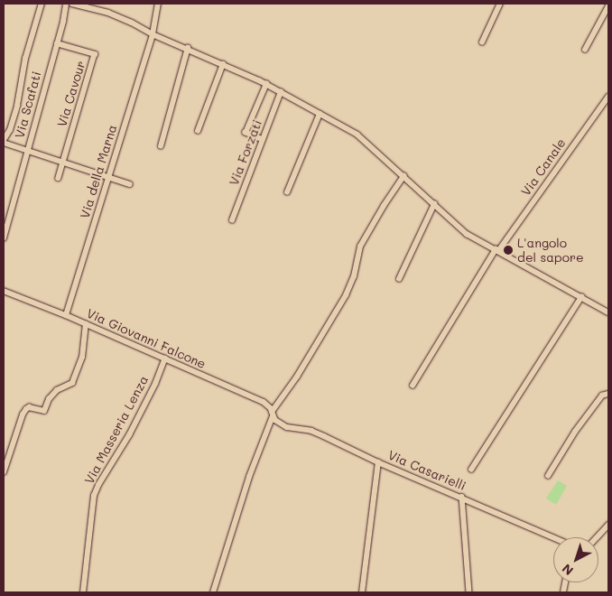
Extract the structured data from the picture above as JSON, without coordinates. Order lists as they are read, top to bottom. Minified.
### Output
{"streets":{"street":["Via Cavour","Via Scafati","Via Forzati","Via Canale","Via della Marna","Via Giovanni Falcone","Via Masseria Lenza","Via Casarielli"]},"crossings":[["Via Cavour","Via Scafati"],["Via della Marna","Via Giovanni Falcone"],["Via Giovanni Falcone","Via Masseria Lenza"],["Via Giovanni Falcone","Via Casarielli"]],"places":["L'angolo del sapore"],"north":"bottom left"}
